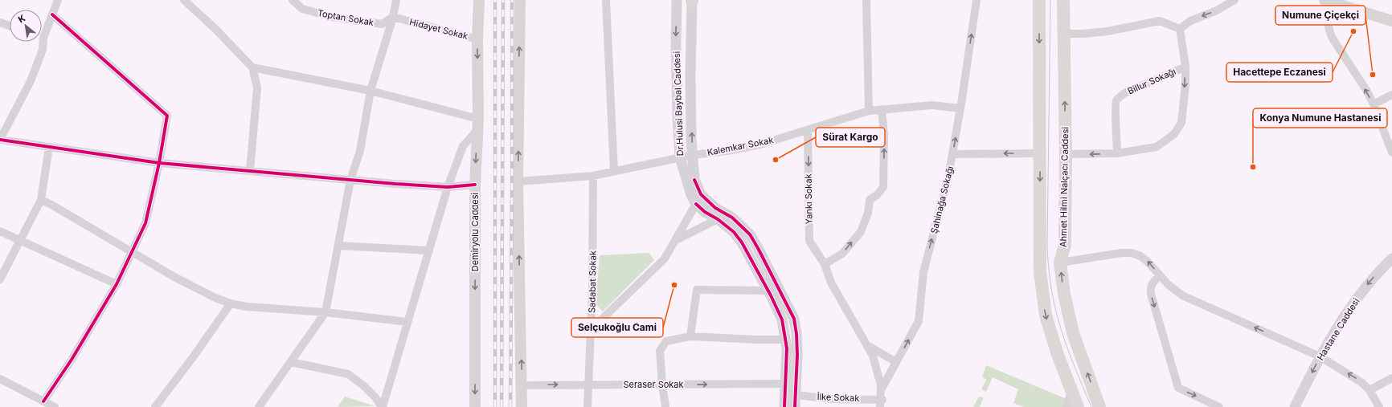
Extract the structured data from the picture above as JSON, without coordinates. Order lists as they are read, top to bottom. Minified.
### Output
{"streets":{"main road":["Ahmet Hilmi Nalçacı Caddesi","Demiryolu Caddesi"],"street":["Toptan Sokak","Hidayet Sokak","Billur Sokağı","Dr.Hulusi Baybal Caddesi","Kalemkar Sokak","Yankı Sokak","Şahinağa Sokağı","Sadabat Sokak","Hastane Caddesi","Seraser Sokak","İlke Sokak"]},"crossings":[["Toptan Sokak","Hidayet Sokak"],["Hidayet Sokak","Demiryolu Caddesi"],["Dr.Hulusi Baybal Caddesi","Kalemkar Sokak"],["Dr.Hulusi Baybal Caddesi","İlke Sokak"],["Kalemkar Sokak","Yankı Sokak"],["Kalemkar Sokak","Şahinağa Sokağı"],["Kalemkar Sokak","Sadabat Sokak"],["Yankı Sokak","Şahinağa Sokağı"],["Sadabat Sokak","Seraser Sokak"]],"one_way":["Yankı Sokak","Hastane Caddesi"],"places":["Hacettepe Eczanesi","Numune Çiçekçi","Sürat Kargo","Konya Numune Hastanesi","Selçukoğlu Cami"],"north":"top left"}
